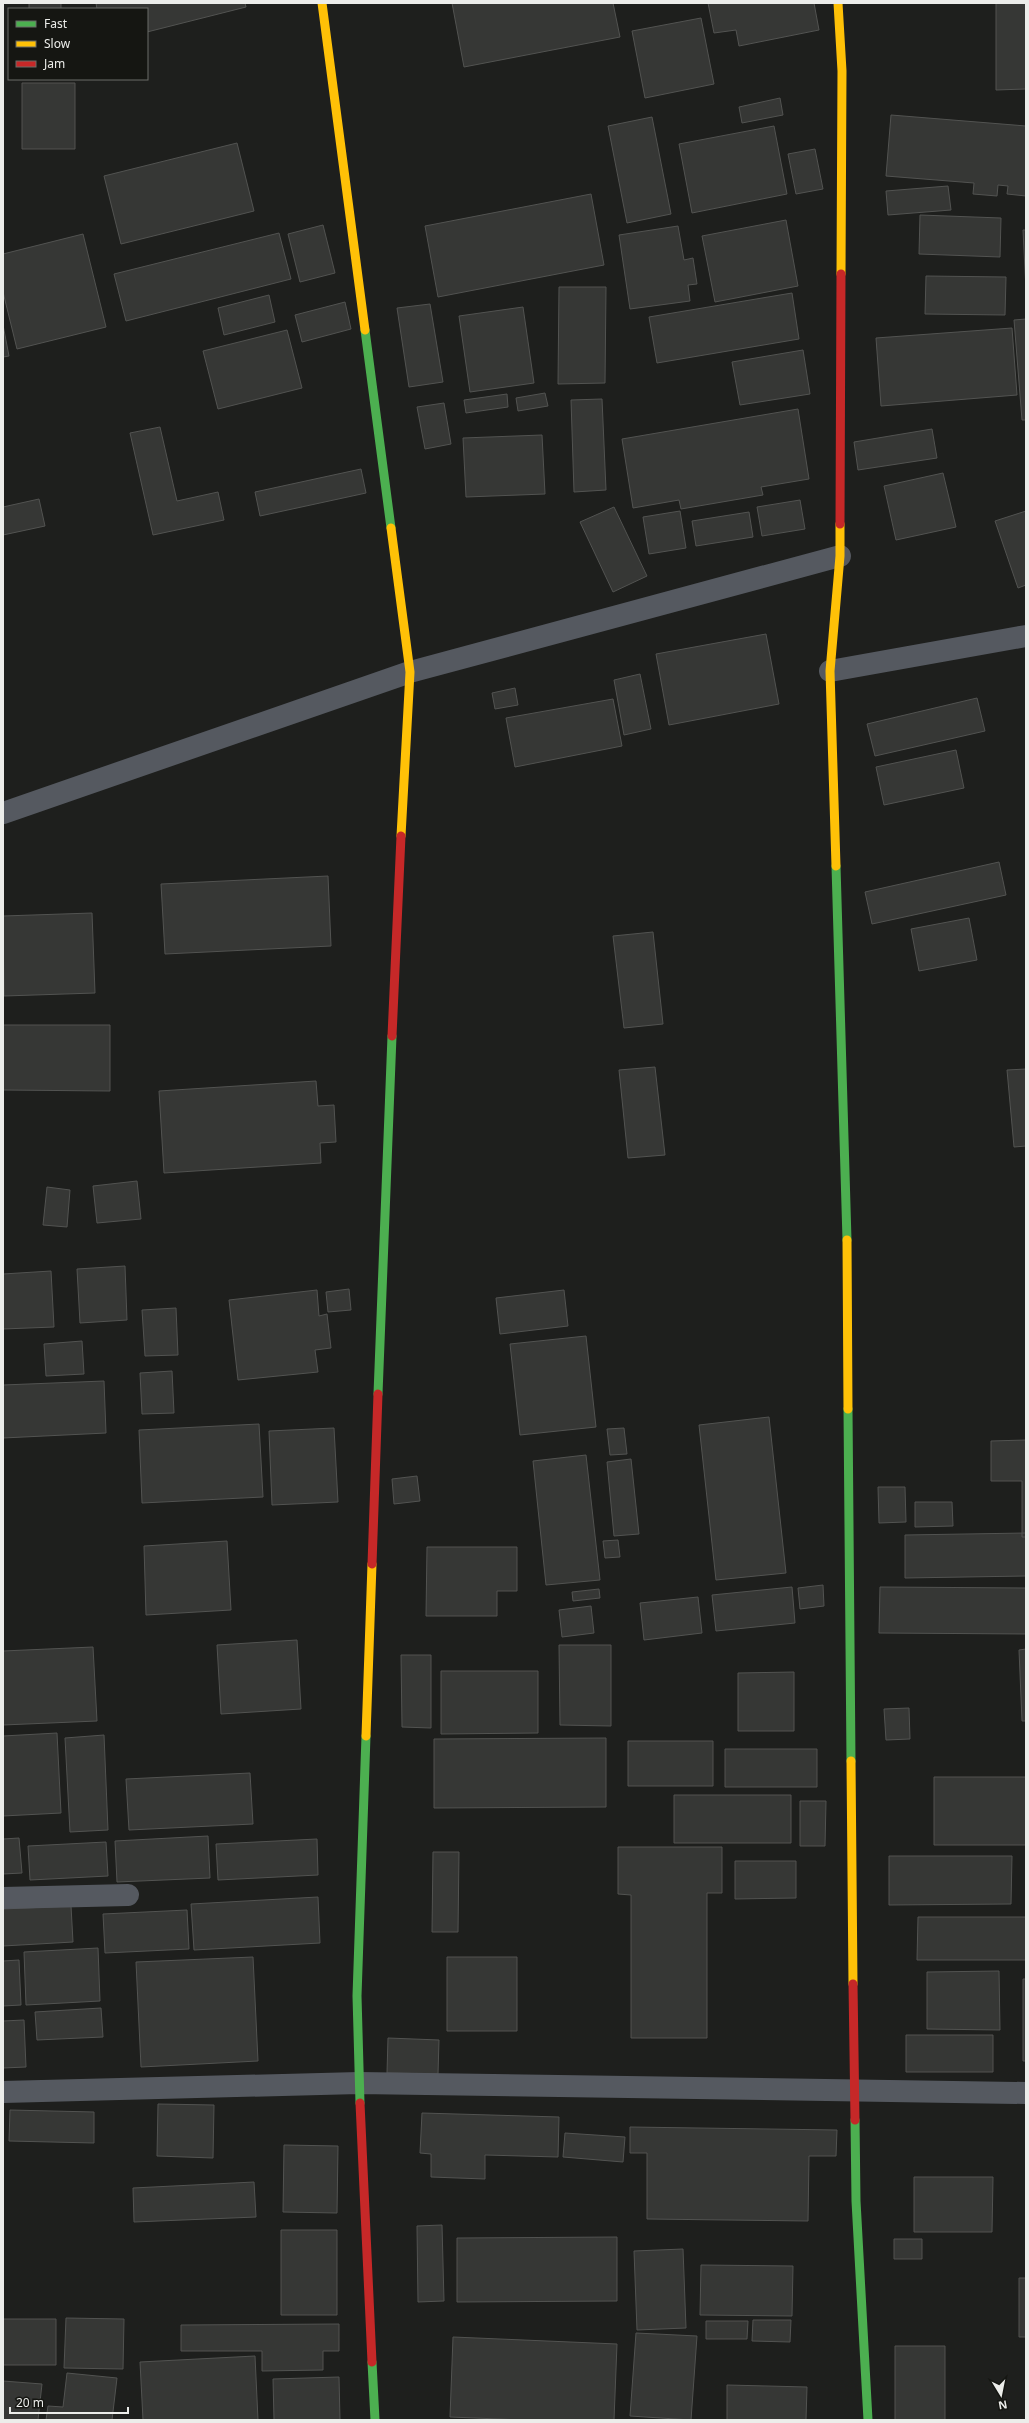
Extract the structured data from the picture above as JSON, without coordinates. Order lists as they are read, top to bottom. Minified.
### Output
{"legend":["Fast","Slow","Jam"],"scale_bar":"20 m","north":"bottom"}
